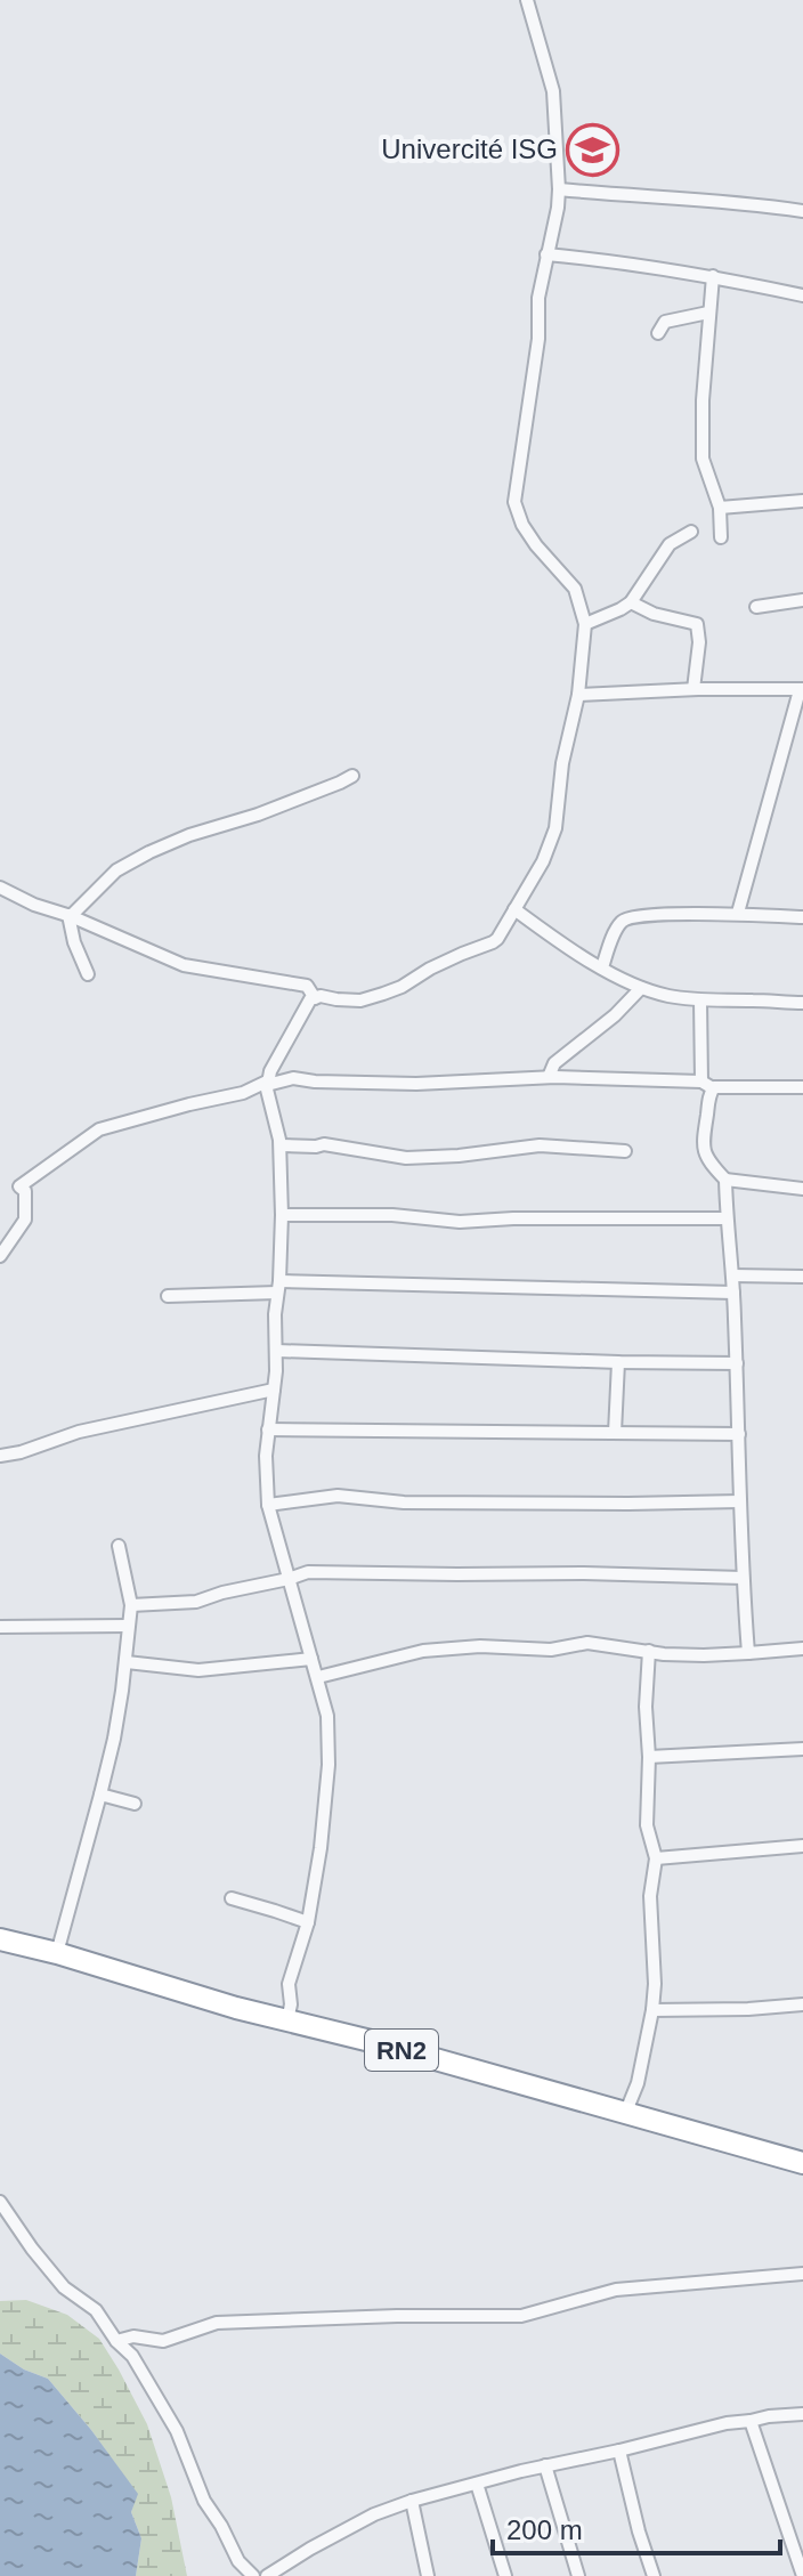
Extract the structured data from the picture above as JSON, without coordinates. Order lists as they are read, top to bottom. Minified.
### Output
{"streets":{"highway":["RN2"]},"places":{"school or university":["Univercité ISG"]},"scale_bar":"200 m"}
